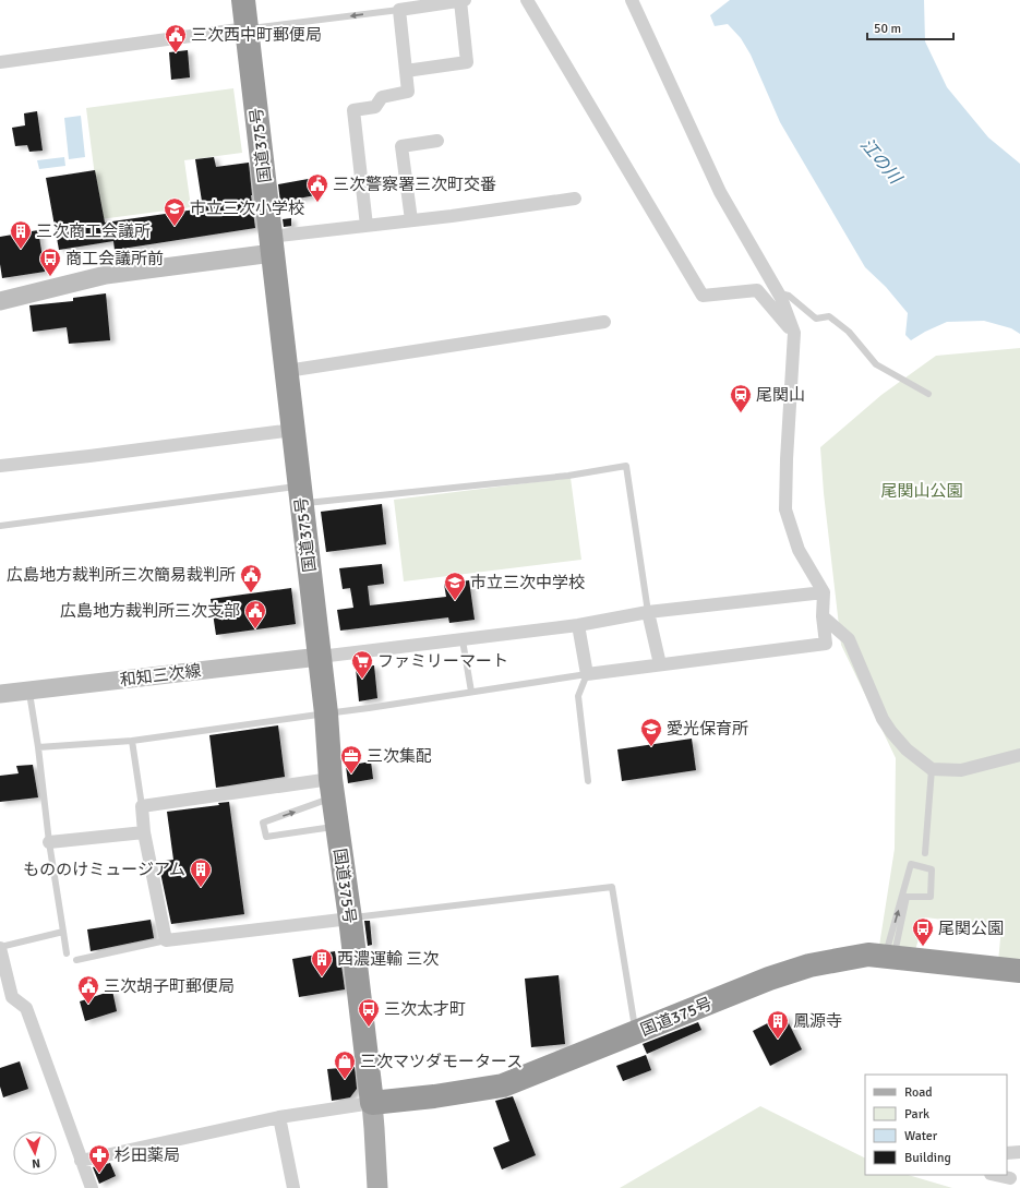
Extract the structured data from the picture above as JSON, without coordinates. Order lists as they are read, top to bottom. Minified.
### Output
{"streets":{"highway":["国道375号"],"main road":["和知三次線"]},"crossings":[["国道375号","和知三次線"]],"water":["江の川"],"parks":["尾関山公園"],"places":{"public building":["三次西中町郵便局","三次警察署三次町交番","広島地方裁判所三次簡易裁判所","広島地方裁判所三次支部","三次胡子町郵便局"],"school or university":["市立三次小学校","市立三次中学校","愛光保育所"],"building":["三次商工会議所","もののけミュージアム","西濃運輸 三次","鳳源寺"],"bus stop":["商工会議所前","尾関公園","三次太才町"],"station":["尾関山"],"supermarket":["ファミリーマート"],"office":["三次集配"],"shop":["三次マツダモータース"],"pharmacy":["杉田薬局"]},"legend":["Road","Park","Water","Building"],"scale_bar":"50 m","north":"bottom"}
